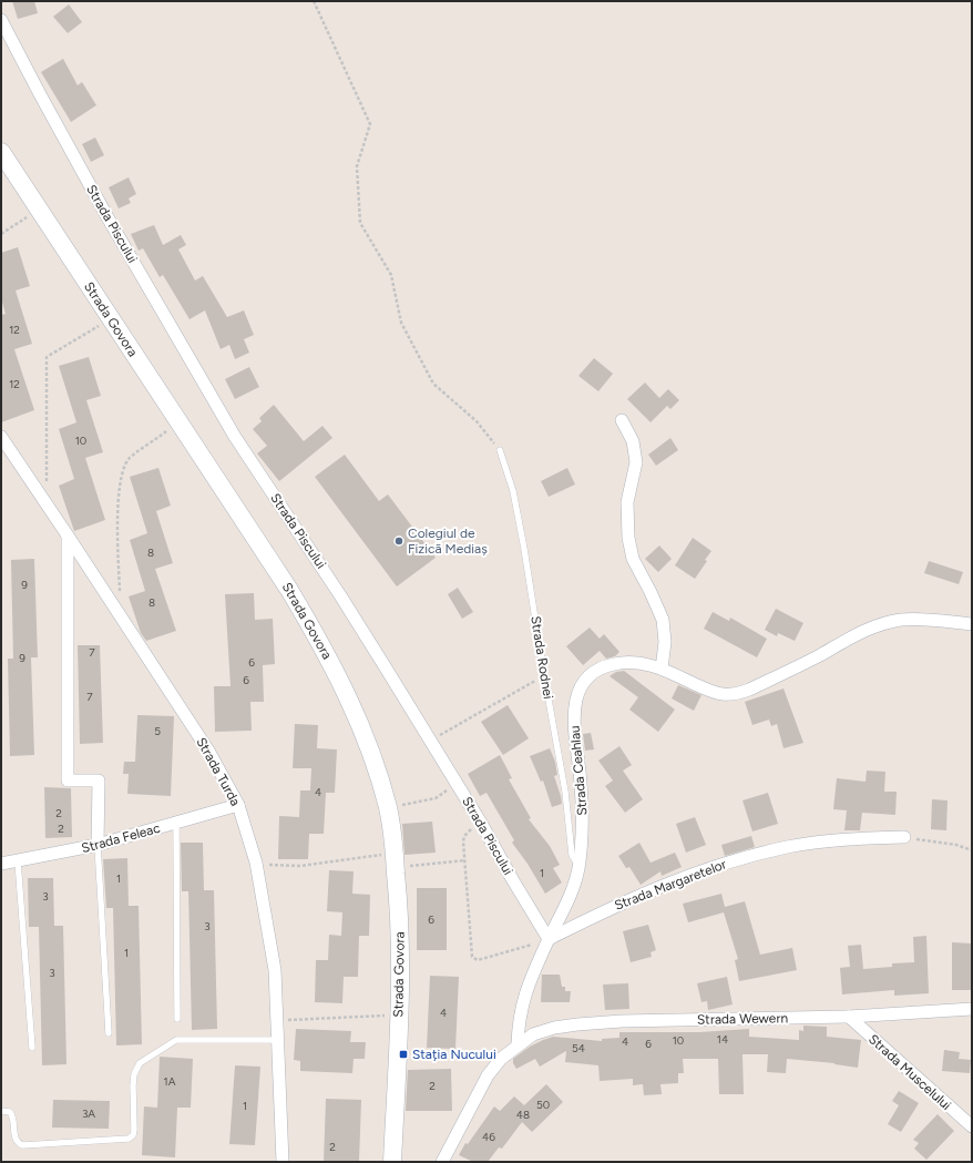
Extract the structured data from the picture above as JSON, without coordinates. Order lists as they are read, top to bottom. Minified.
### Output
{"streets":{"main road":["Strada Govora"],"street":["Strada Piscului","Strada Ceahlau","Strada Turda","Strada Feleac","Strada Margaretelor","Strada Wewern","Strada Muscelului"],"lane":["Strada Rodnei"]},"crossings":[["Strada Piscului","Strada Ceahlau"],["Strada Piscului","Strada Margaretelor"],["Strada Rodnei","Strada Ceahlau"],["Strada Ceahlau","Strada Margaretelor"],["Strada Turda","Strada Feleac"],["Strada Wewern","Strada Muscelului"]],"places":{"other":["Colegiul de Fizică Mediaș"],"transit":["Stația Nucului"]},"house_numbers":["12","12","10","8","9","8","7","9","6","6","7","5","4","2","2","1","1","3","6","3","1","3","4","14","10","4","6","54","1A","2","50","1","3A","48","46","2"]}
